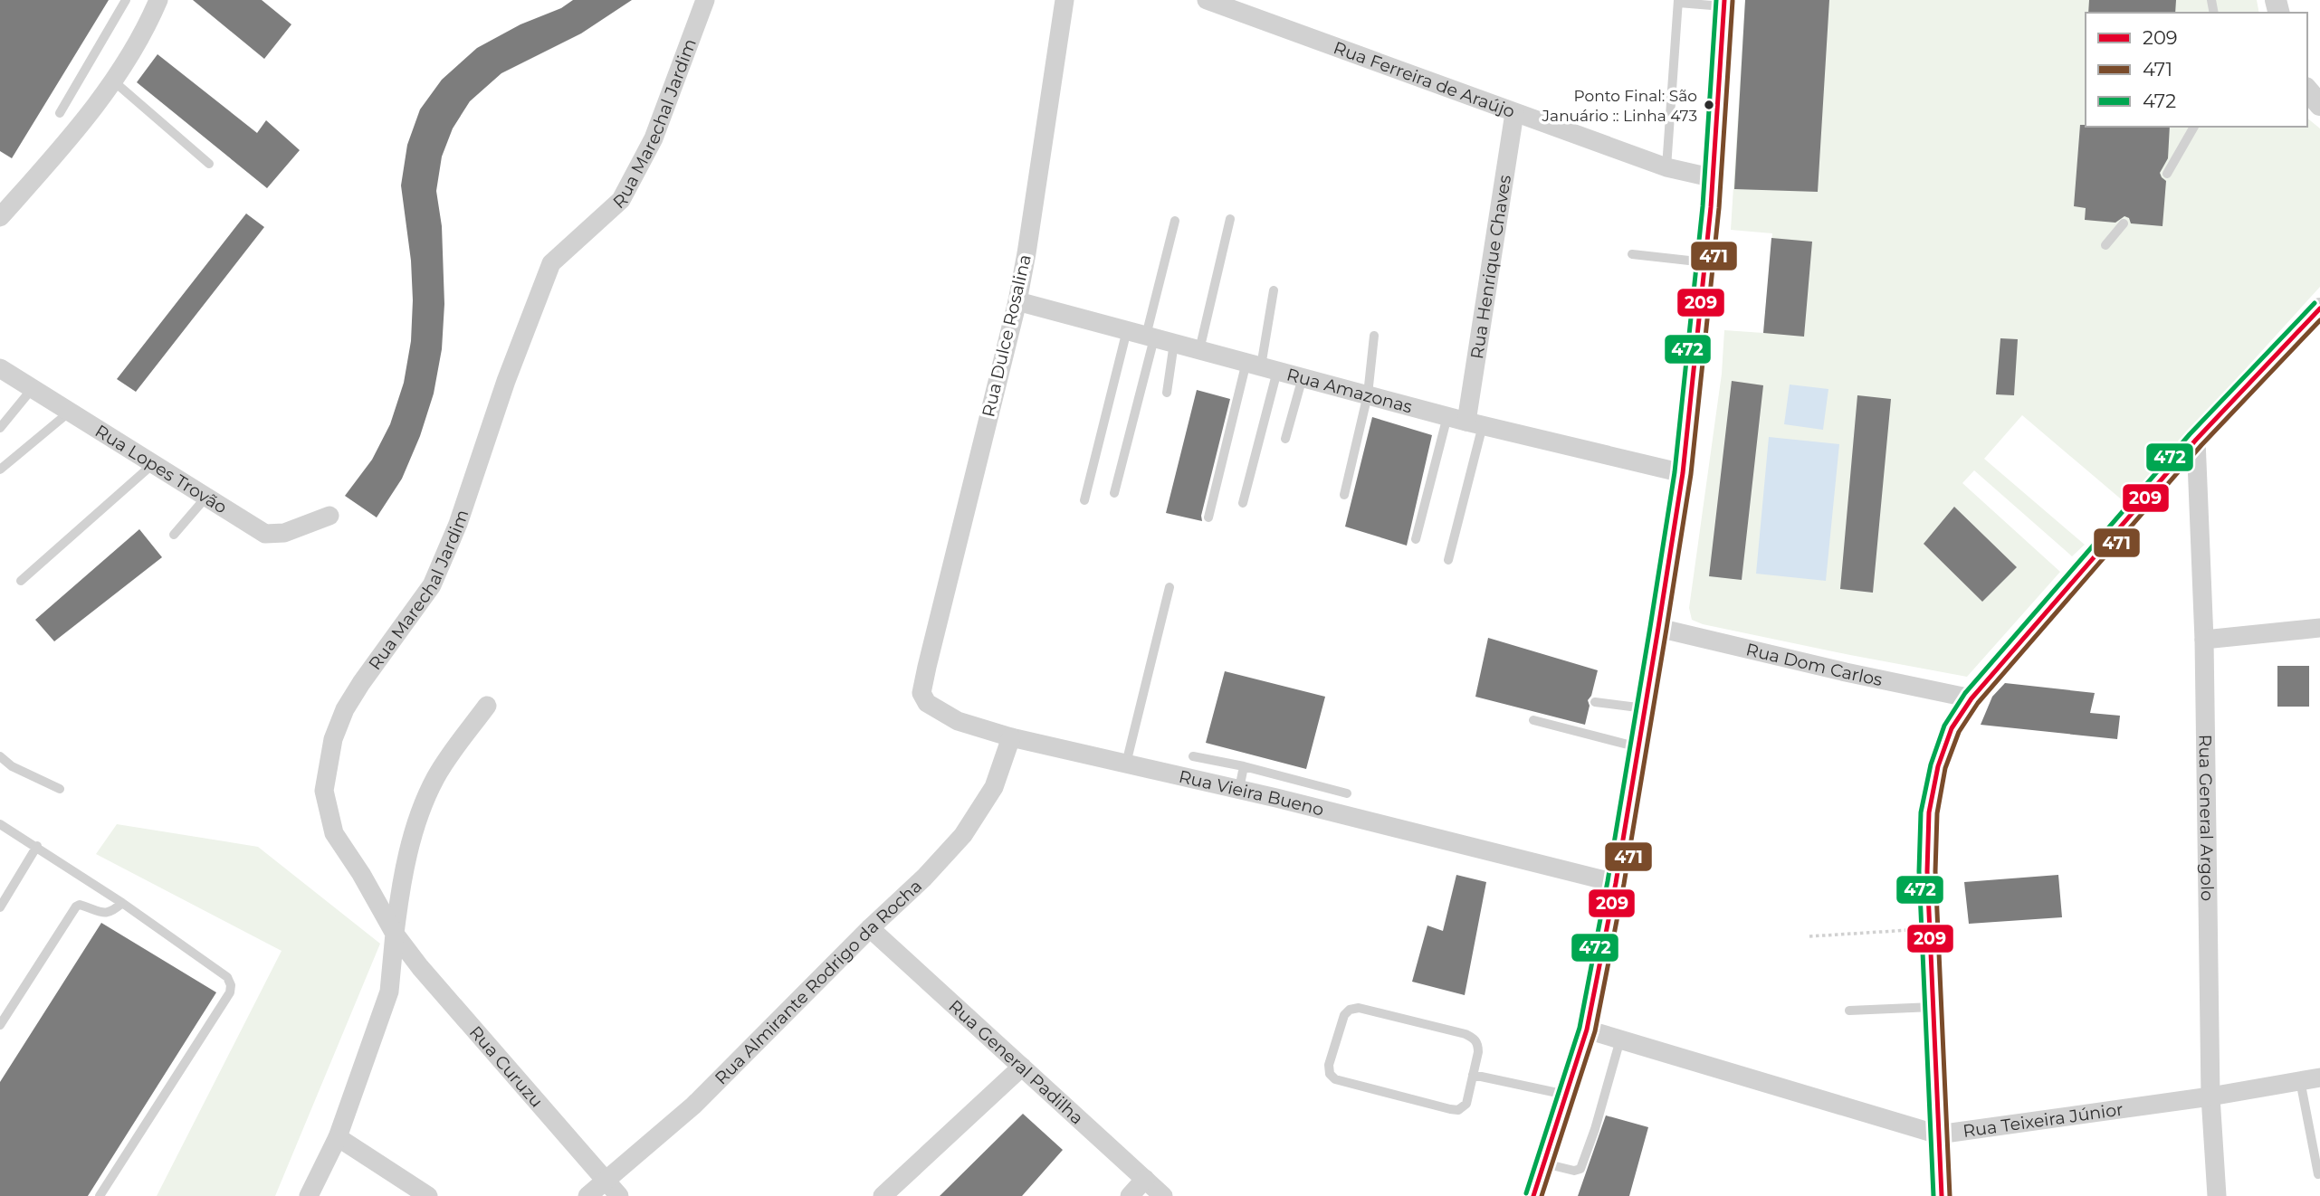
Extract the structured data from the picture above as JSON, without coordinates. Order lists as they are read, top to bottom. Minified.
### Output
{"streets":{"street":["Rua Ferreira de Araújo","Rua Marechal Jardim","Rua Henrique Chaves","Rua Dulce Rosalina","Rua Amazonas","Rua Lopes Trovão","Rua Dom Carlos","Rua Vieira Bueno","Rua General Argolo","Rua Almirante Rodrigo da Rocha","Rua General Padilha","Rua Curuzu","Rua Teixeira Júnior"]},"crossings":[["Rua Ferreira de Araújo","Rua Henrique Chaves"],["Rua Marechal Jardim","Rua Curuzu"],["Rua Henrique Chaves","Rua Amazonas"],["Rua Dulce Rosalina","Rua Amazonas"],["Rua Dulce Rosalina","Rua Vieira Bueno"],["Rua Vieira Bueno","Rua Almirante Rodrigo da Rocha"],["Rua General Argolo","Rua Teixeira Júnior"],["Rua Almirante Rodrigo da Rocha","Rua General Padilha"],["Rua Almirante Rodrigo da Rocha","Rua Curuzu"]],"places":["Ponto Final: São Januário :: Linha 473"],"lines":["transit line 209","transit line 472","transit line 471"],"legend":["209","471","472"]}
